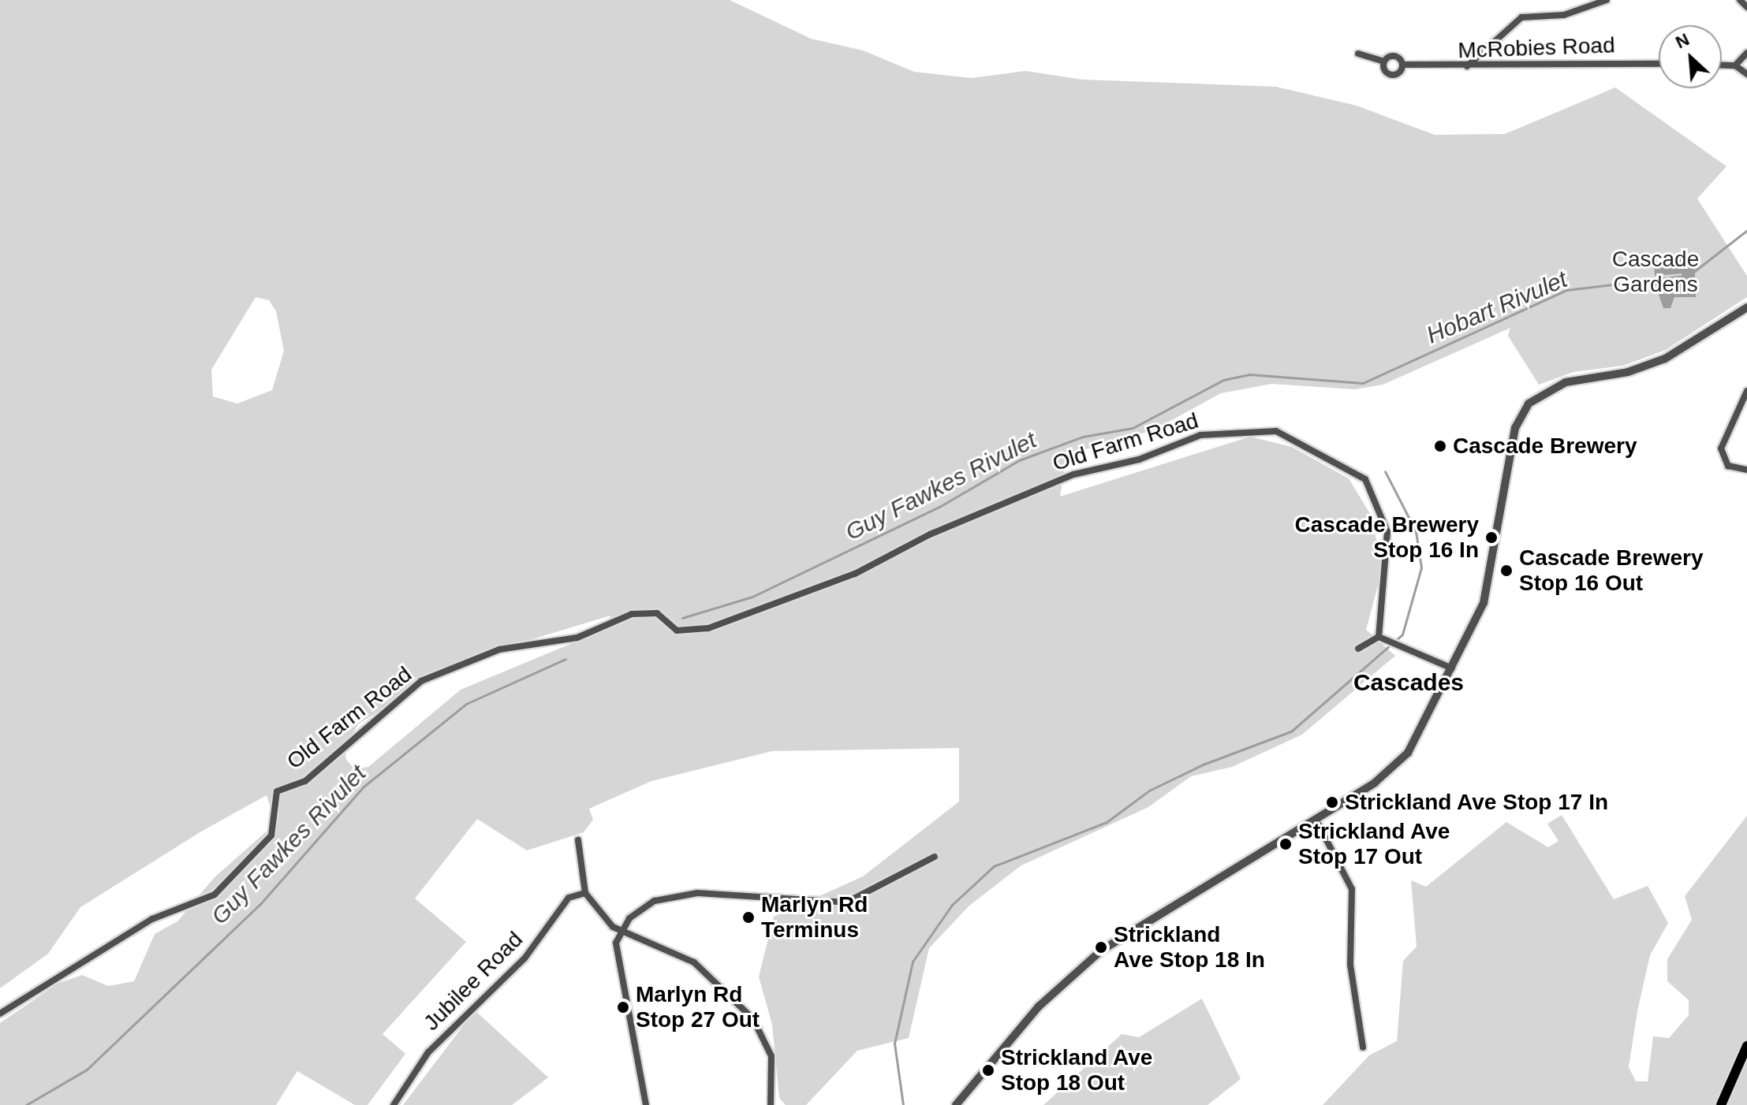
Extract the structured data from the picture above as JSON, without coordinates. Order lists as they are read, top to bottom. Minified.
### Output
{"streets":{"street":["McRobies Road","Old Farm Road","Jubilee Road"]},"districts":["Cascades"],"water":["Hobart Rivulet","Guy Fawkes Rivulet"],"parks":["Cascade Gardens"],"places":["Cascade Brewery","Cascade Brewery Stop 16 In","Cascade Brewery Stop 16 Out","Strickland Ave Stop 17 In","Strickland Ave Stop 17 Out","Marlyn Rd Terminus","Strickland Ave Stop 18 In","Marlyn Rd Stop 27 Out","Strickland Ave Stop 18 Out"],"north":"top left"}
